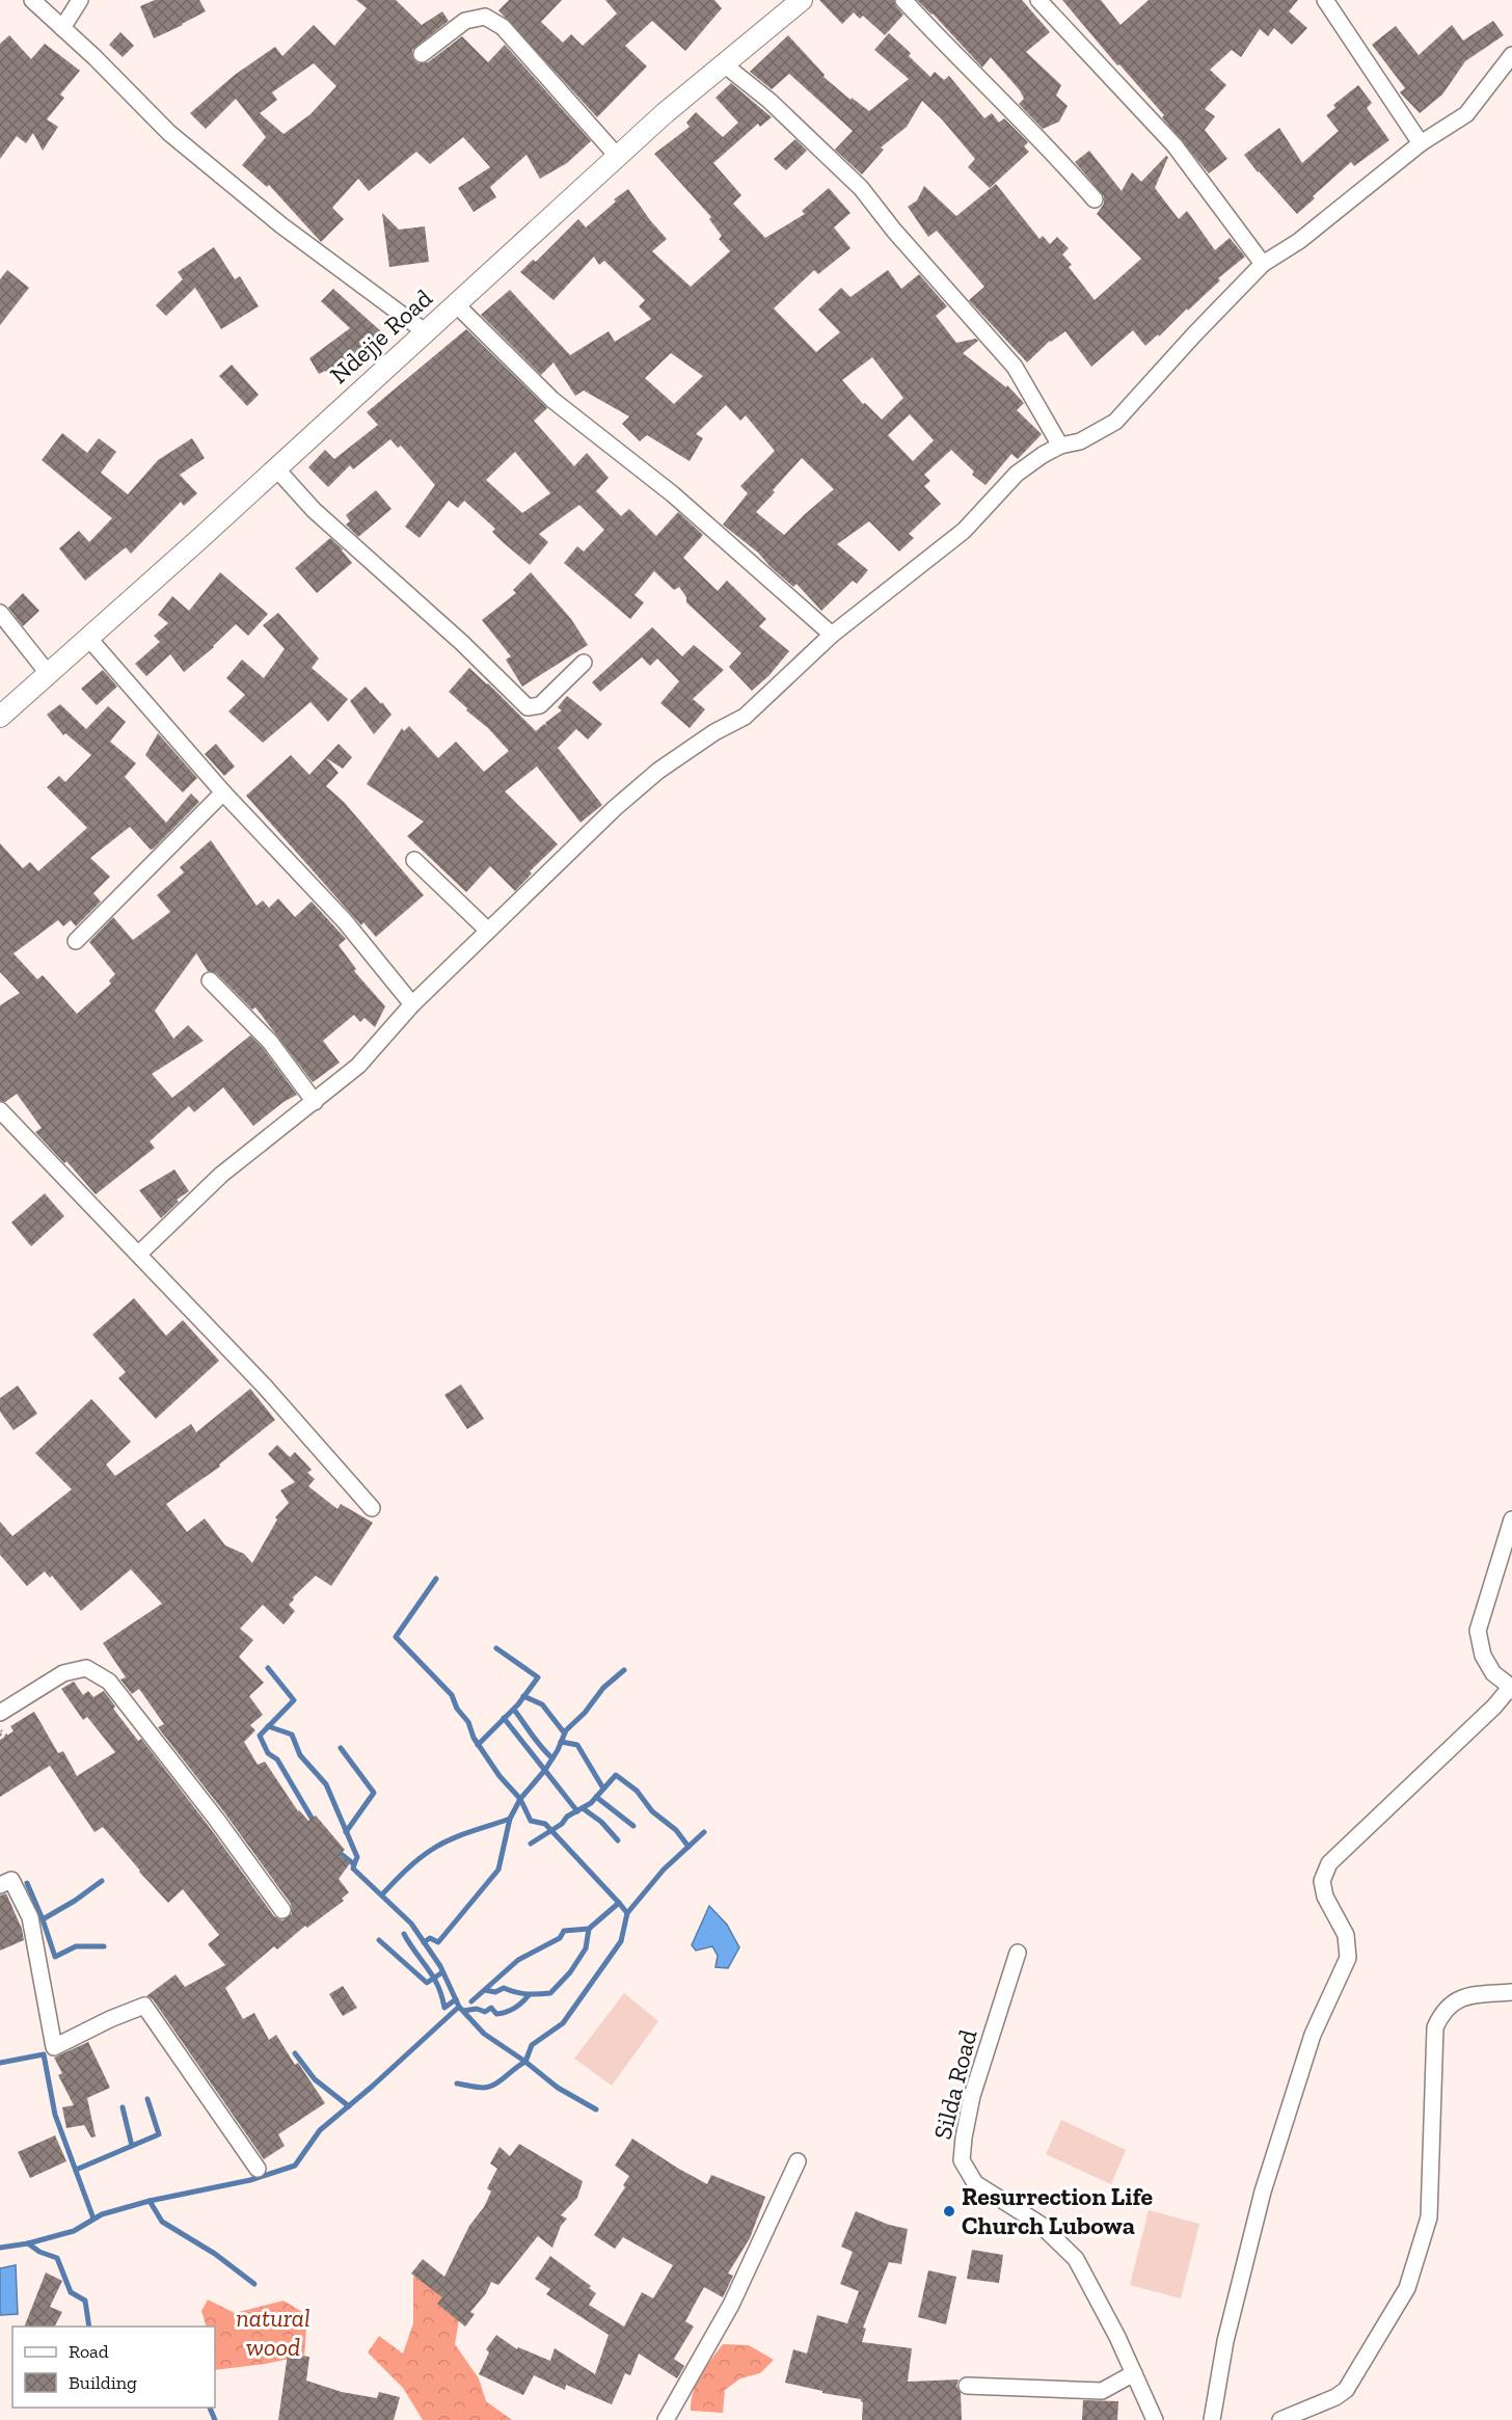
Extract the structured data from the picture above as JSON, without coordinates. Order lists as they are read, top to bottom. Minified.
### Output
{"streets":{"street":["Ndejje Road","Silda Road"]},"parks":["natural wood"],"places":["Resurrection Life Church Lubowa"],"legend":["Road","Building"]}
